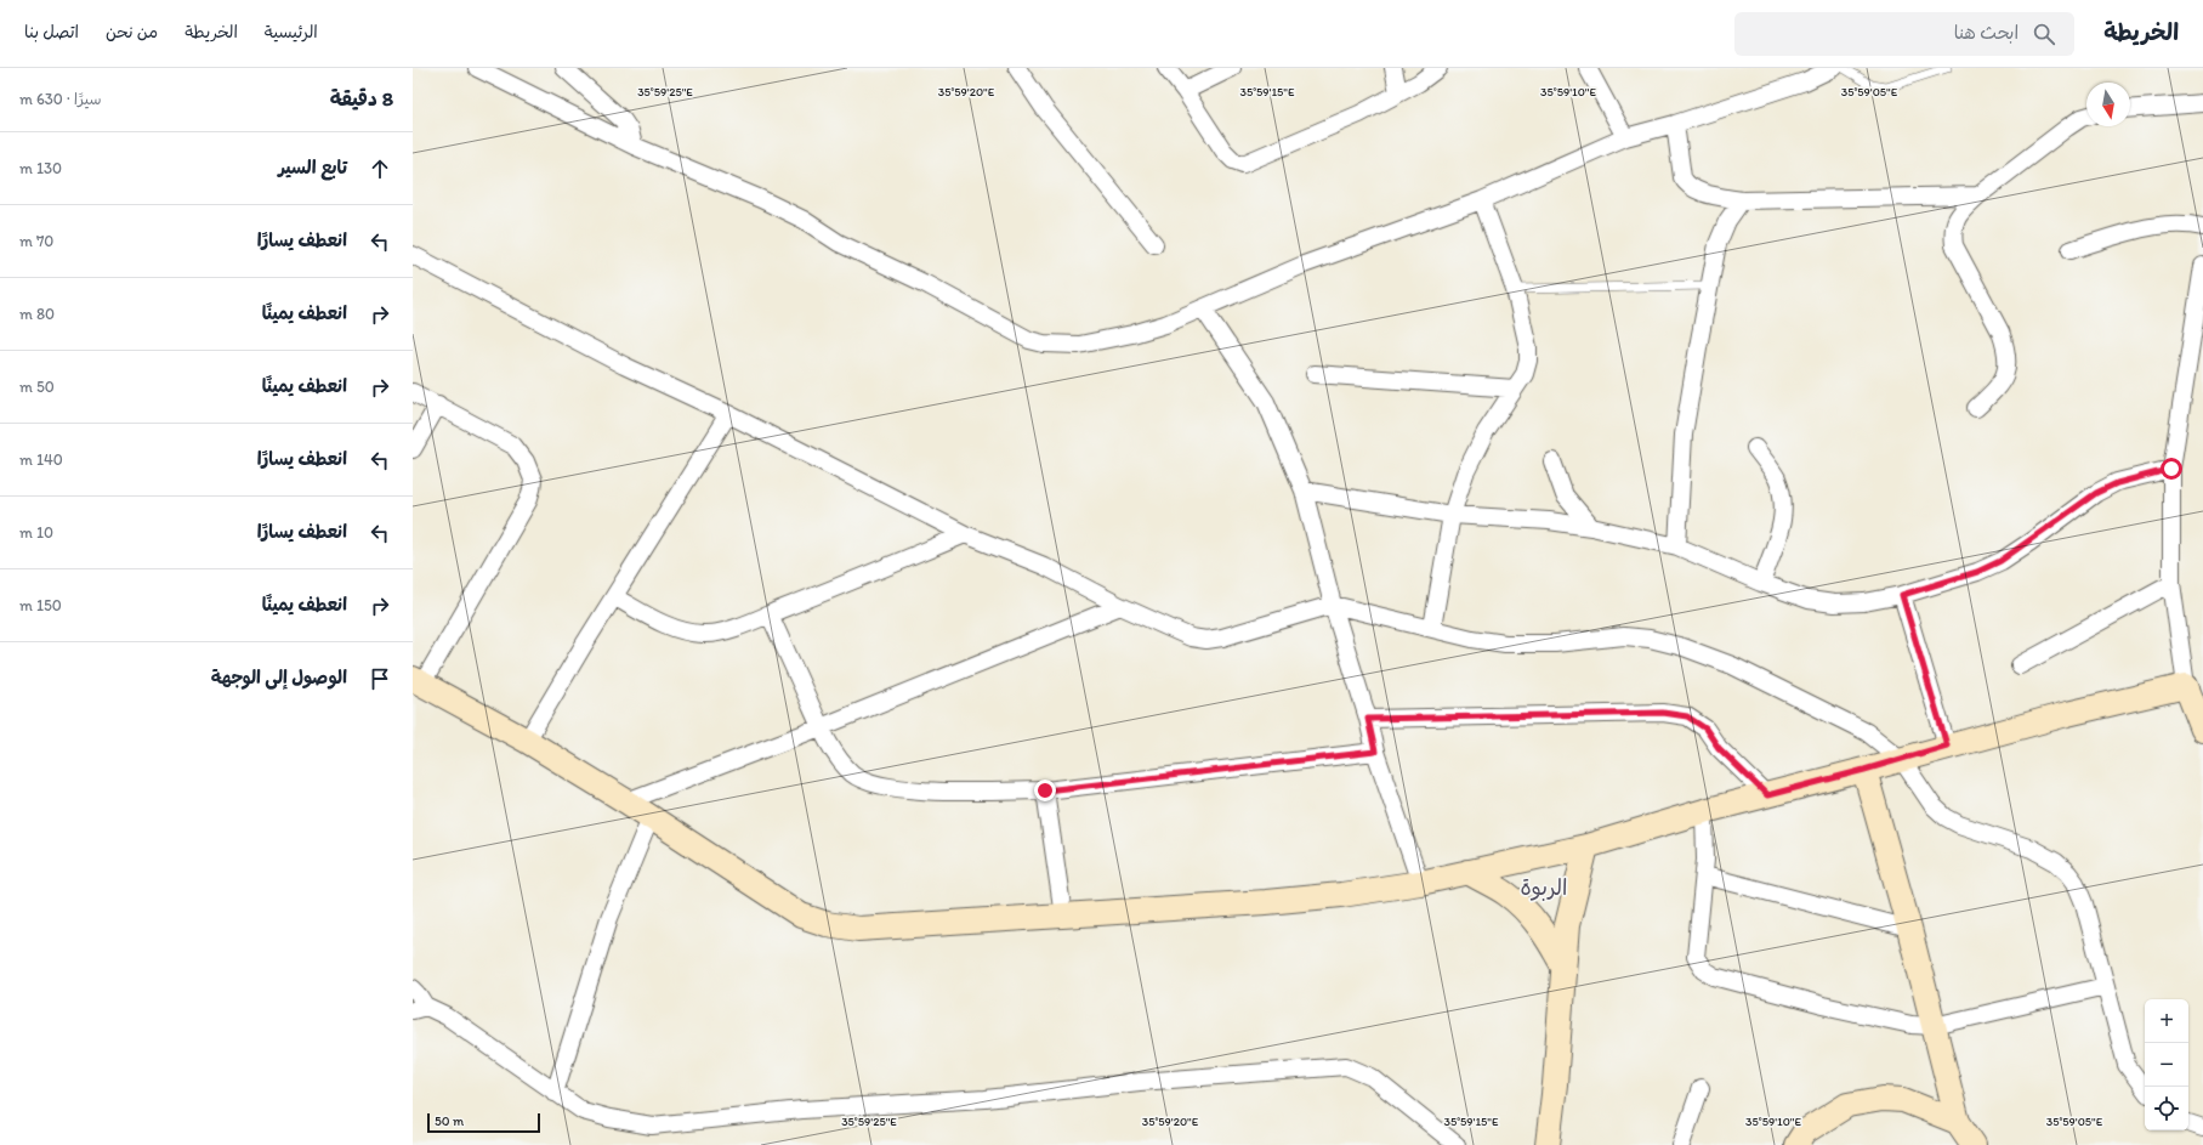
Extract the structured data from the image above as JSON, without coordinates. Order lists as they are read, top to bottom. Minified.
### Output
{"districts":["الربوة"],"scale_bar":"50 m","north":"bottom","page":{"header":"الخريطة","search":"ابحث هنا","nav":["الرئيسية","الخريطة","من نحن","اتصل بنا"],"heading":["8 دقيقة","سيرًا · 630 m"],"list":[["تابع السير","130 m"],["انعطف يسارًا","70 m"],["انعطف يمينًا","80 m"],["انعطف يمينًا","50 m"],["انعطف يسارًا","140 m"],["انعطف يسارًا","10 m"],["انعطف يمينًا","150 m"],"الوصول إلى الوجهة"],"map_buttons":["+","−"],"scale":"50 m"},"coordinates":["35°59'25\"E","35°59'20\"E","35°59'15\"E","35°59'10\"E","35°59'05\"E"]}
